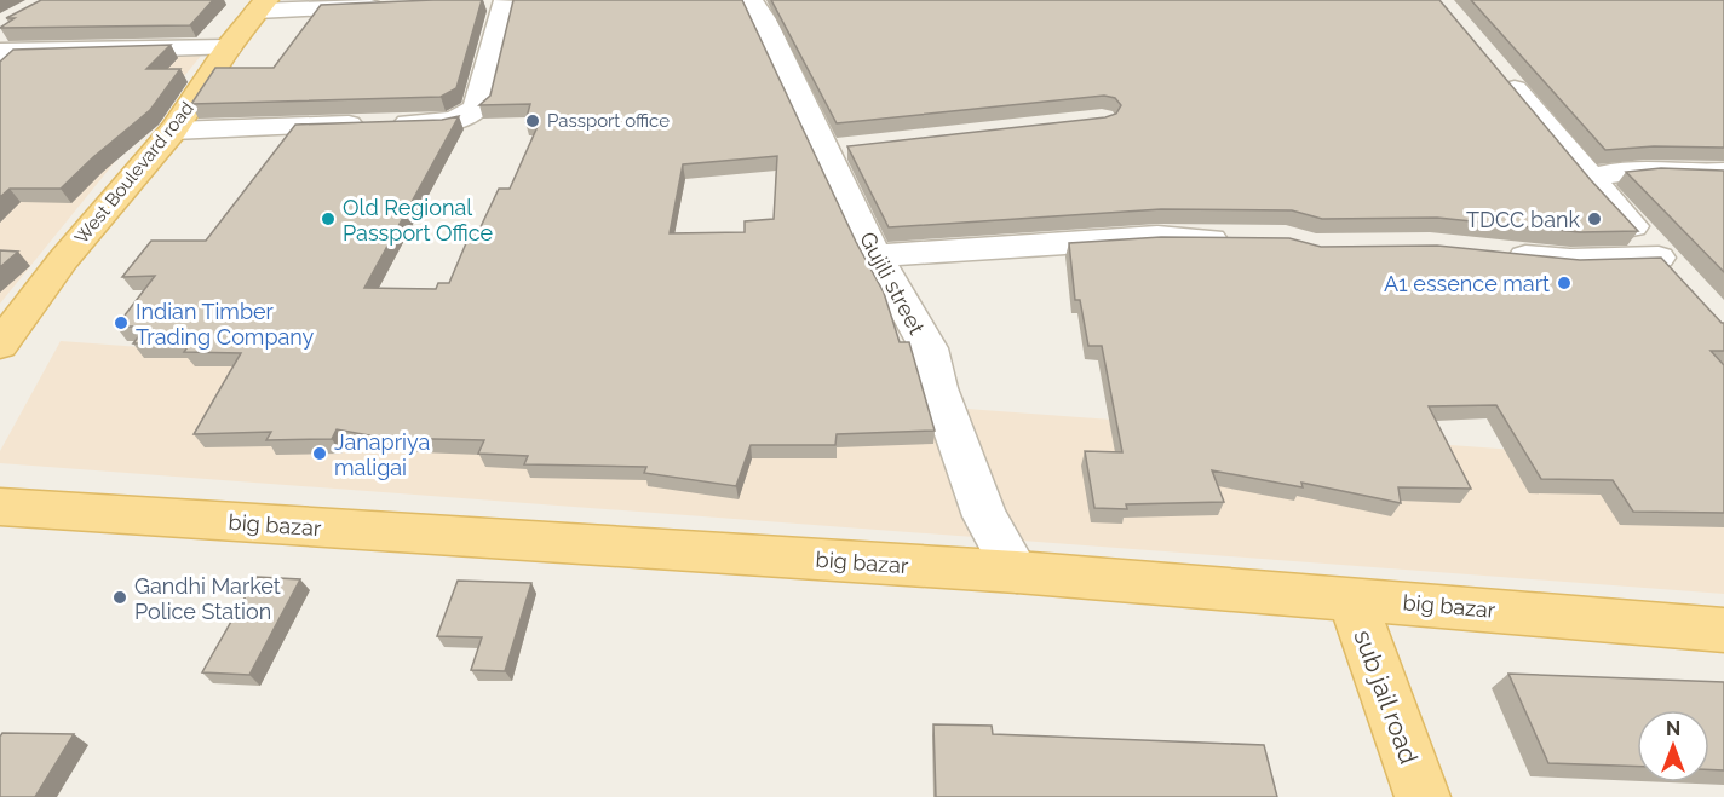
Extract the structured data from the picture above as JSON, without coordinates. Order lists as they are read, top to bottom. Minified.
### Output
{"streets":{"main road":["West Boulevard road","big bazar","sub jail road"],"street":["Gujili street"]},"crossings":[["Gujili street","big bazar"],["big bazar","sub jail road"]],"places":["Passport office","Old Regional Passport Office","TDCC bank","A1 essence mart","Indian Timber Trading Company","Janapriya maligai","Gandhi Market Police Station"],"north":"top"}
